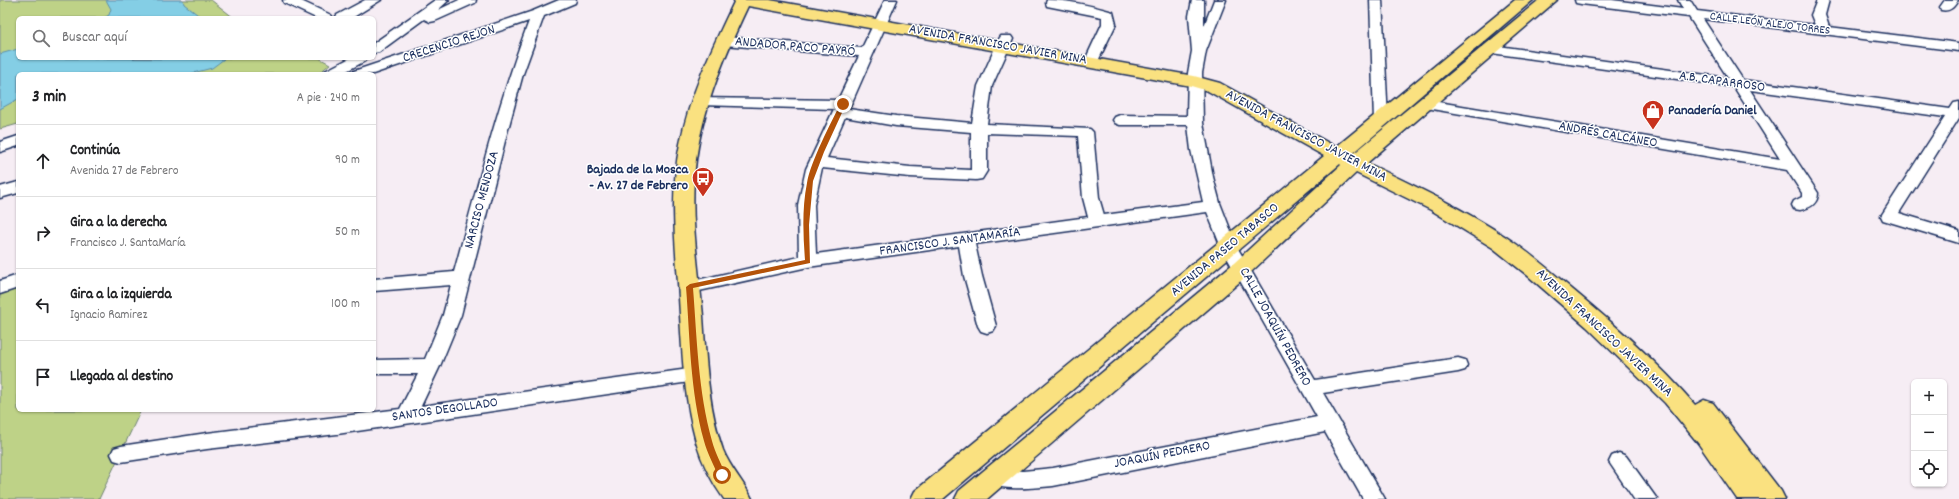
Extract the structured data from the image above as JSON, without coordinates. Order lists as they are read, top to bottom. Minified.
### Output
{"streets":{"main road":["AVENIDA FRANCISCO JAVIER MINA","AVENIDA PASEO TABASCO"],"street":["CALLE LEÓN ALEJO TORRES","CRECENCIO REJON","ANDADOR PACO PAYRÓ","A.B. CAPARROSO","ANDRÉS CALCÁNEO","NARCISO MENDOZA","FRANCISCO J. SANTAMARÍA","CALLE JOAQUÍN PEDRERO","SANTOS DEGOLLADO","JOAQUÍN PEDRERO"]},"crossings":[["CRECENCIO REJON","NARCISO MENDOZA"],["AVENIDA FRANCISCO JAVIER MINA","AVENIDA PASEO TABASCO"],["AVENIDA FRANCISCO JAVIER MINA","CALLE JOAQUÍN PEDRERO"],["A.B. CAPARROSO","AVENIDA PASEO TABASCO"],["ANDRÉS CALCÁNEO","AVENIDA PASEO TABASCO"],["NARCISO MENDOZA","SANTOS DEGOLLADO"],["FRANCISCO J. SANTAMARÍA","CALLE JOAQUÍN PEDRERO"],["AVENIDA PASEO TABASCO","CALLE JOAQUÍN PEDRERO"],["AVENIDA PASEO TABASCO","JOAQUÍN PEDRERO"],["CALLE JOAQUÍN PEDRERO","JOAQUÍN PEDRERO"]],"places":{"shop":["Panadería Daniel"],"bus stop":["Bajada de la Mosca - Av. 27 de Febrero"]},"page":{"search":"Buscar aquí","heading":["3 min","A pie · 240 m"],"list":[["Continúa","Avenida 27 de Febrero","90 m"],["Gira a la derecha","Francisco J. SantaMaría","50 m"],["Gira a la izquierda","Ignacio Ramirez","100 m"],"Llegada al destino"],"map_buttons":["+","−"]}}
